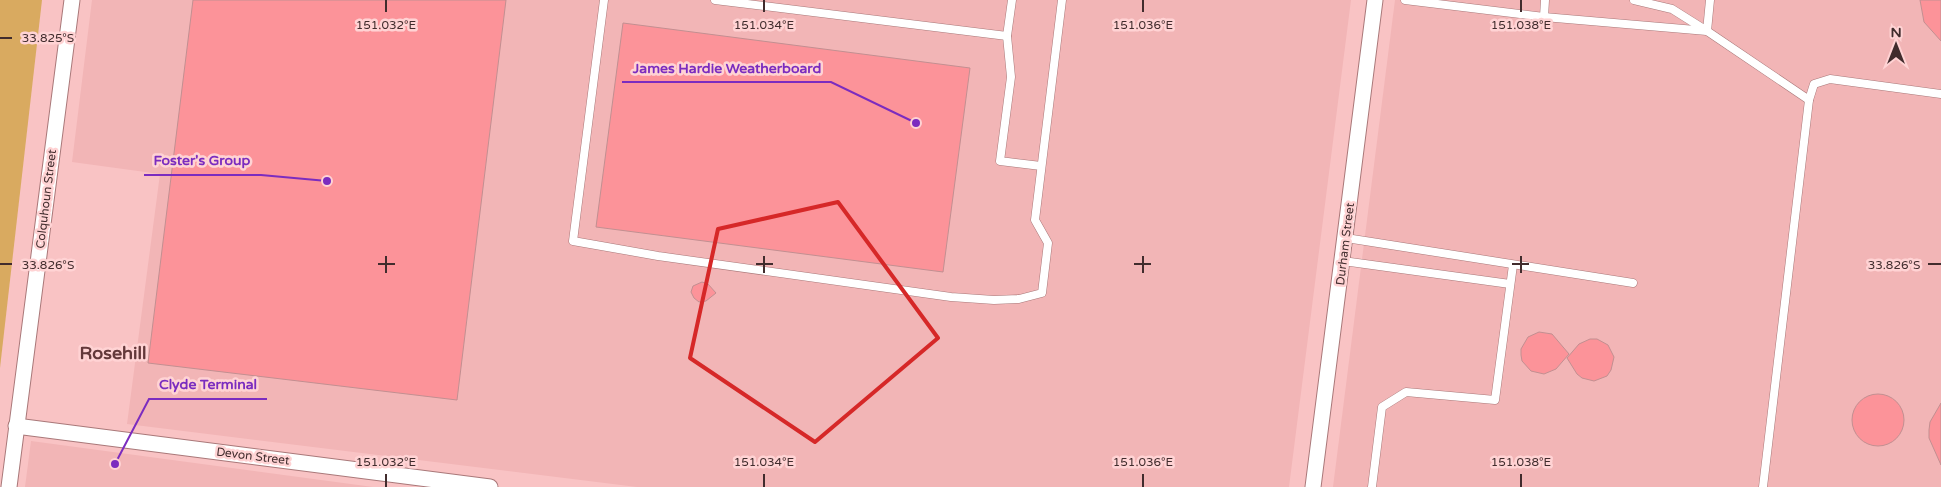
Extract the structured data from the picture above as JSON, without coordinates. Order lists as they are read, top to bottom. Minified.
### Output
{"streets":{"street":["Colquhoun Street","Durham Street","Devon Street"]},"crossings":[["Colquhoun Street","Devon Street"]],"districts":["Rosehill"],"places":["James Hardie Weatherboard","Foster's Group","Clyde Terminal"],"north":"top","coordinates":["151.032°E","151.034°E","151.036°E","151.038°E","33.825°S","33.826°S"]}
